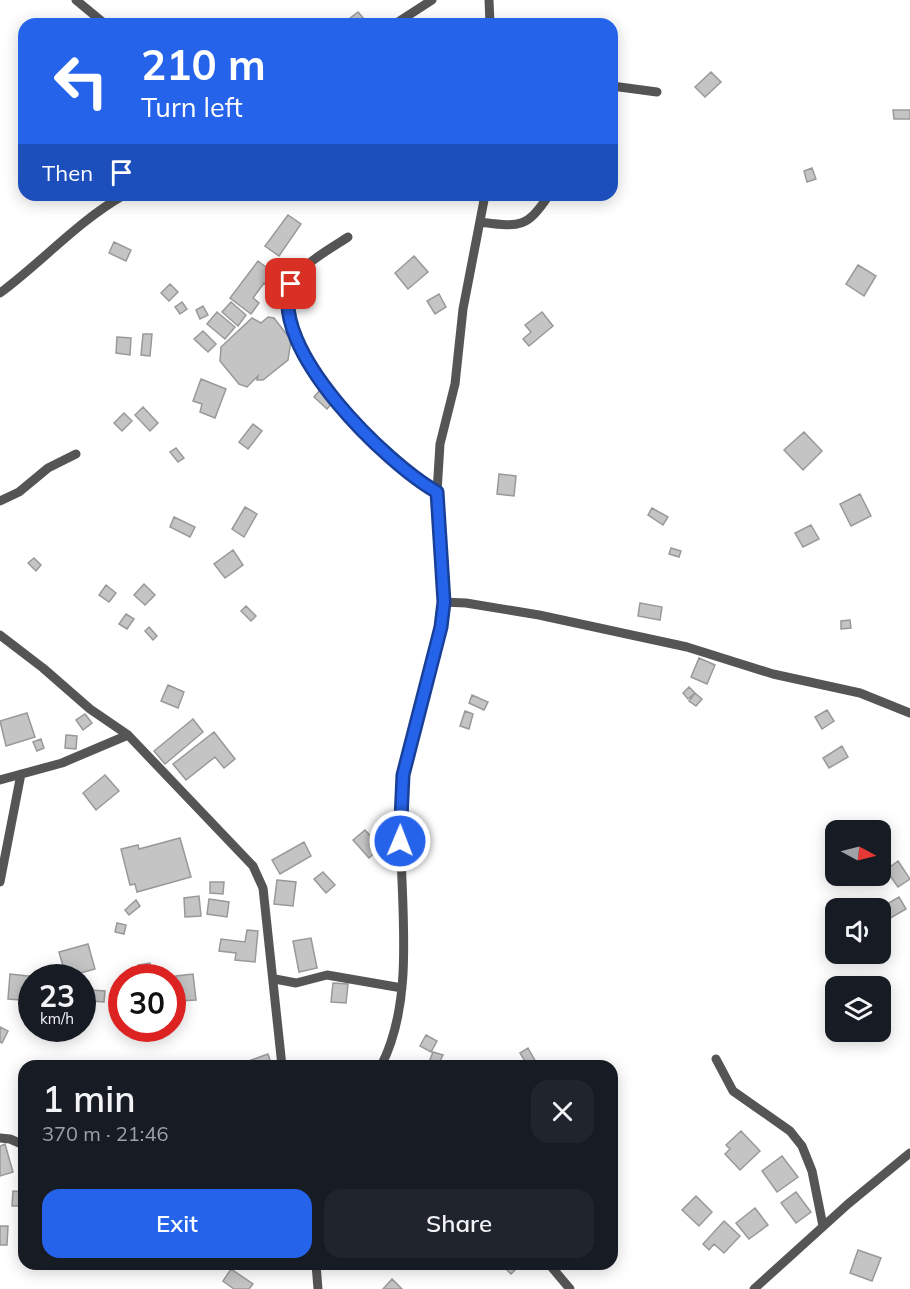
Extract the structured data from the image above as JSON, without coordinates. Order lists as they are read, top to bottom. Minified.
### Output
{"north":"right","page":{"turn":["210 m","Turn left"],"then":"Then","speed":"23 km/h","limit":"30","heading":["1 min","370 m · 21:46"],"buttons":["Exit","Share"]}}
